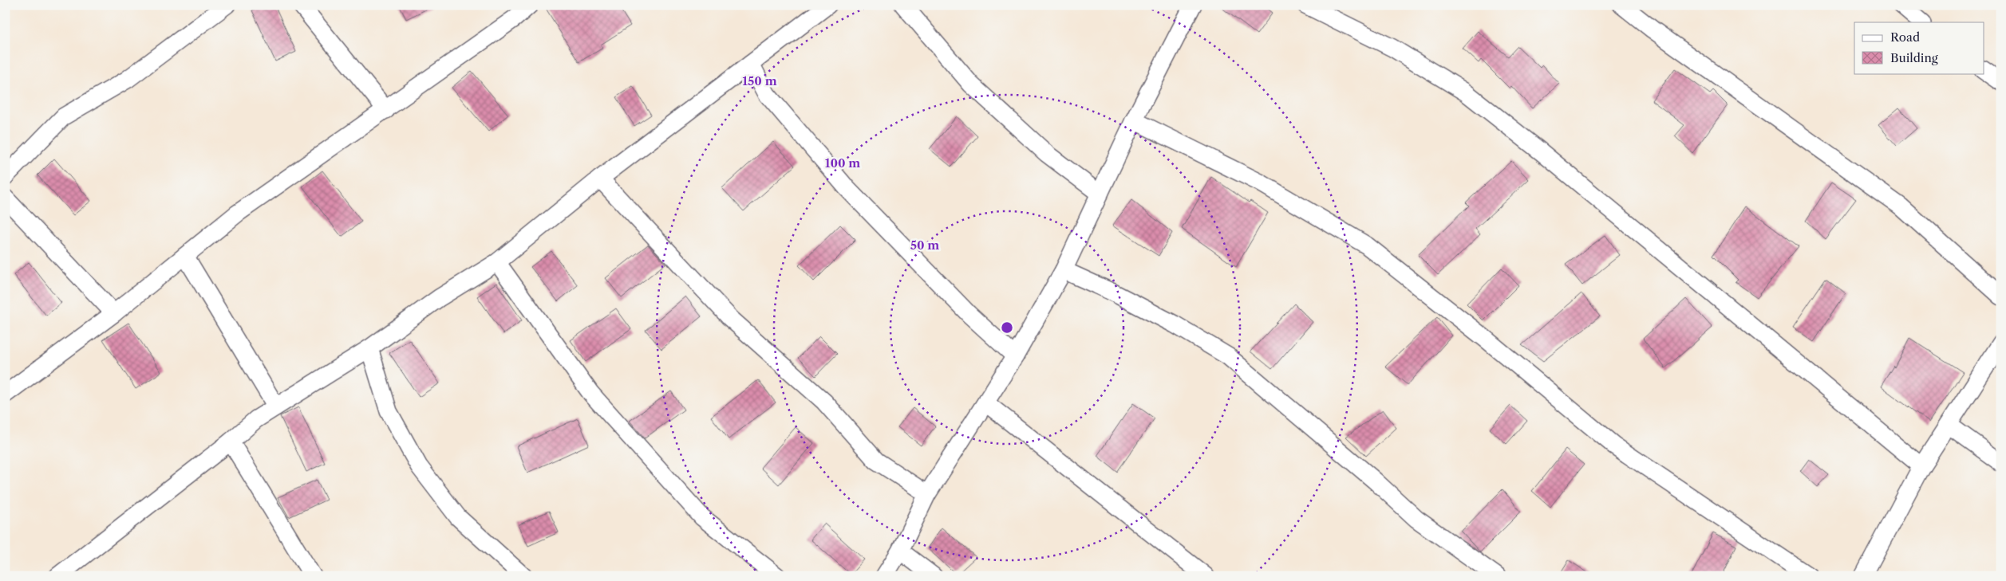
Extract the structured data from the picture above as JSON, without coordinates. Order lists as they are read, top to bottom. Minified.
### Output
{"legend":["Road","Building"],"rings":["150 m","100 m","50 m"]}
